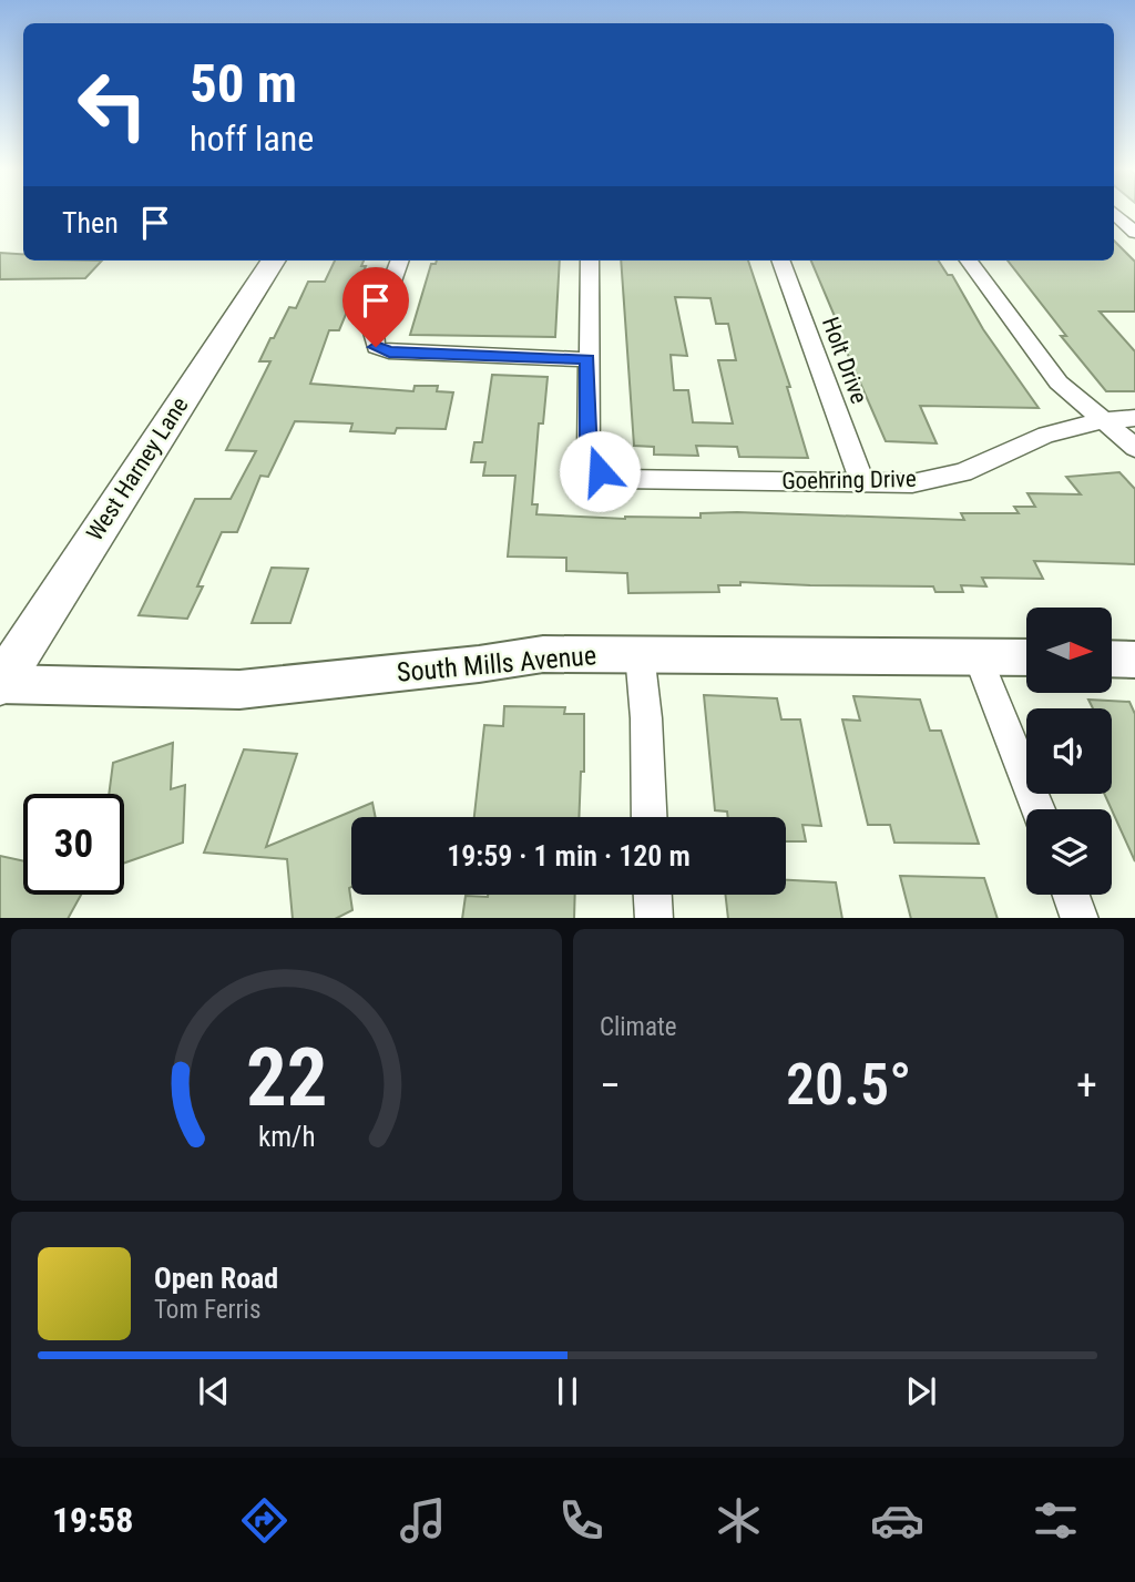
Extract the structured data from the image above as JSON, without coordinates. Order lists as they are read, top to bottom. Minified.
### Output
{"streets":{"main road":["West Harney Lane"],"street":["Holt Drive","Goehring Drive","South Mills Avenue"]},"crossings":[["Holt Drive","Goehring Drive"],["West Harney Lane","South Mills Avenue"]],"north":"right","page":{"turn":["50 m","hoff lane"],"then":"Then","limit":"30","trip":"19:59 · 1 min · 120 m","tile":"Climate","heat":["−","20.5°","+"],"song":["Open Road","Tom Ferris"],"tabs":"19:58","gauge":["22","km/h"]}}
